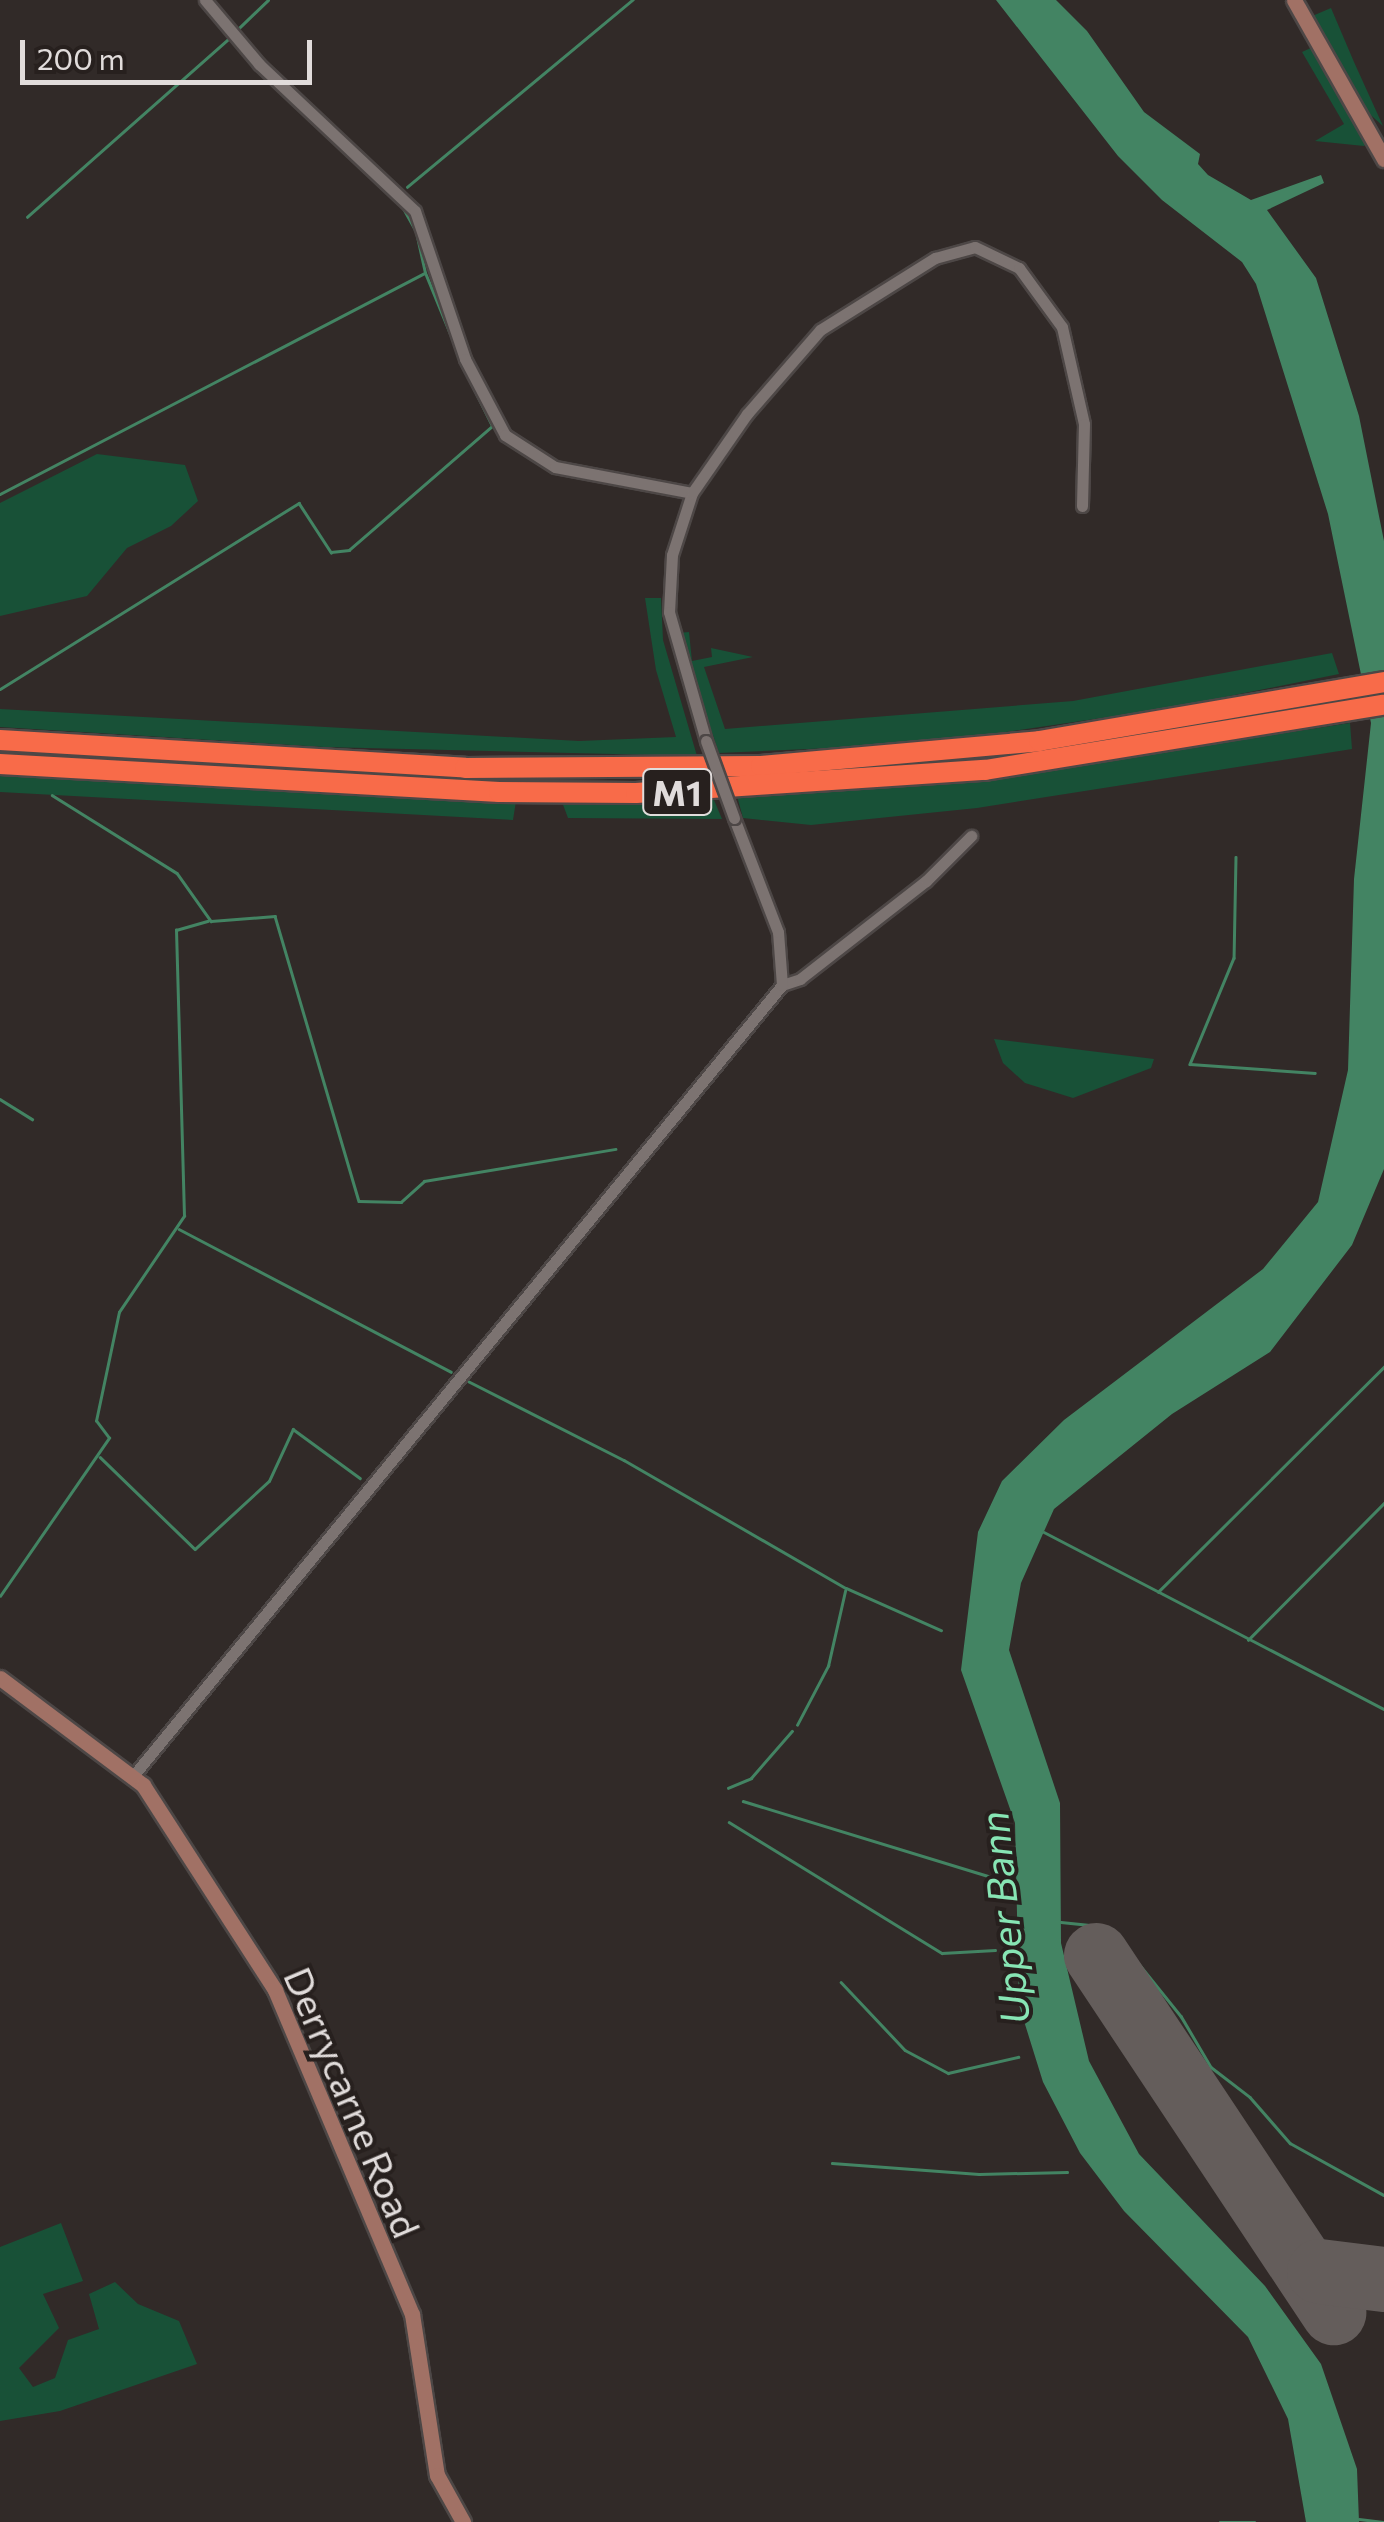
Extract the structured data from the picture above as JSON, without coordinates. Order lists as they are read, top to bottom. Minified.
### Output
{"streets":{"highway":["M1"],"street":["Derrycarne Road"]},"water":["Upper Bann"],"scale_bar":"200 m"}
